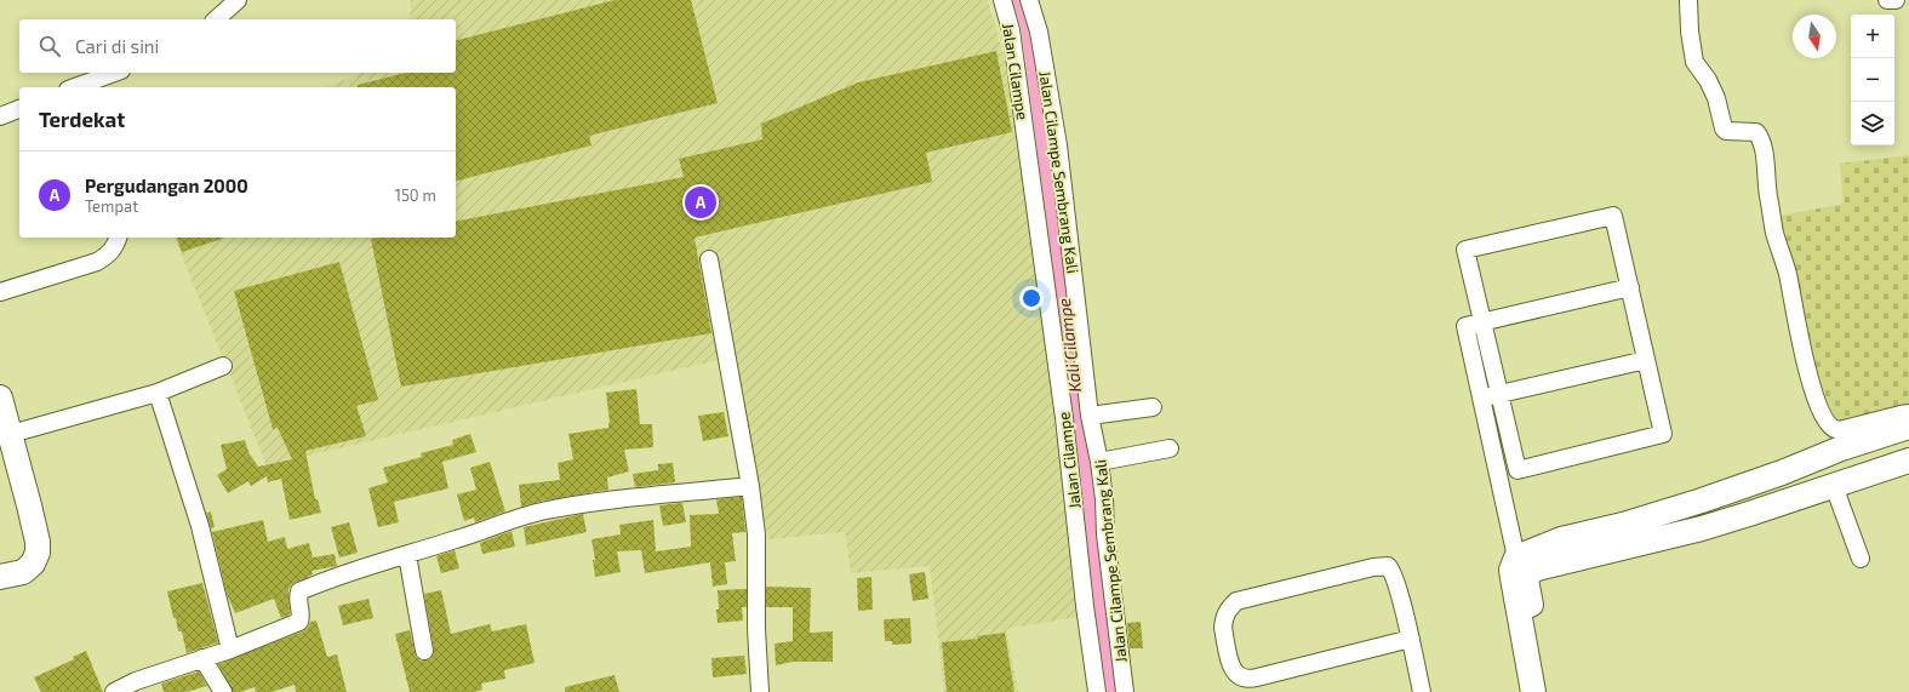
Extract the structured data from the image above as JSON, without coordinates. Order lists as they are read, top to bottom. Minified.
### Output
{"streets":{"street":["Jalan Cilampe","Jalan Cilampe Sembrang Kali"]},"water":["Kali Cilampe"],"north":"bottom","page":{"map_buttons":["+","−"],"search":"Cari di sini","heading":"Terdekat","list":[{"mark":"A","name":"Pergudangan 2000","note":"Tempat","value":"150 m"}],"pins":"A"}}
